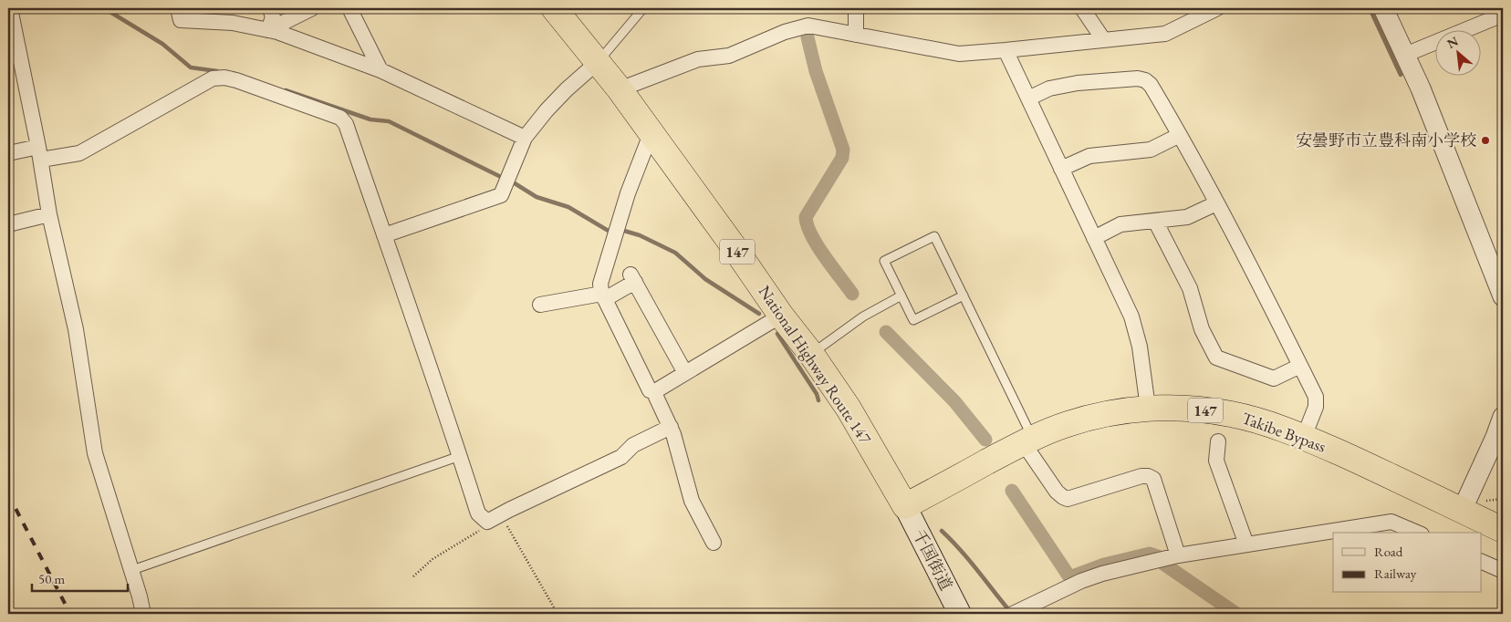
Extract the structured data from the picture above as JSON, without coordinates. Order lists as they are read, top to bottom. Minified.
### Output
{"streets":{"highway":["147","National Highway Route 147","Takibe Bypass"],"main road":["千国街道"]},"crossings":[["National Highway Route 147","Takibe Bypass"],["National Highway Route 147","千国街道"],["Takibe Bypass","千国街道"]],"places":["安曇野市立豊科南小学校"],"legend":["Road","Railway"],"scale_bar":"50 m","north":"top left"}
